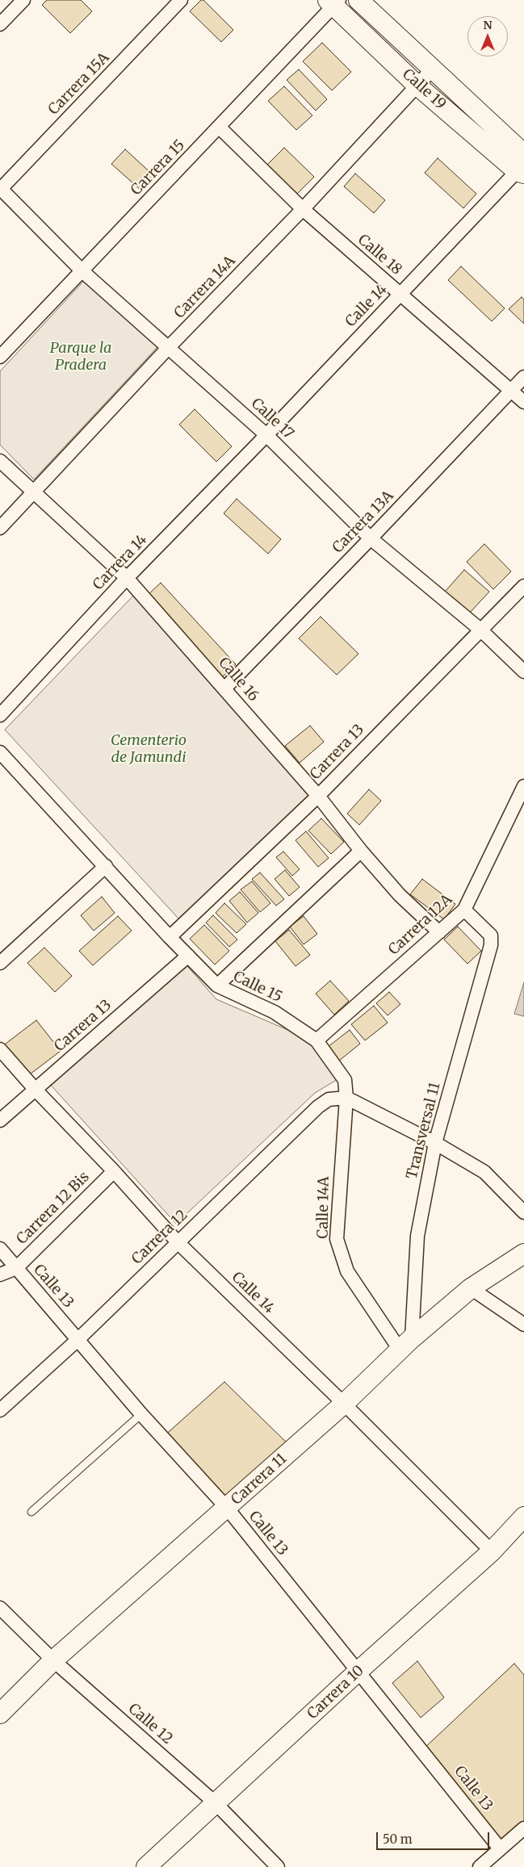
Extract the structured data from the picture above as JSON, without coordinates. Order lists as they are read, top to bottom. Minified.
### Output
{"streets":{"main road":["Calle 19","Carrera 11","Carrera 10"],"street":["Carrera 15A","Carrera 15","Calle 18","Carrera 14A","Calle 14","Calle 17","Carrera 13A","Carrera 14","Calle 16","Carrera 13","Carrera 12A","Calle 15","Transversal 11","Calle 14A","Carrera 12 Bis","Carrera 12","Calle 13","Calle 12"]},"crossings":[["Carrera 15A","Calle 17"],["Calle 19","Carrera 15"],["Calle 19","Carrera 14A"],["Calle 19","Calle 14"],["Carrera 15","Calle 18"],["Carrera 15","Calle 17"],["Calle 18","Carrera 14A"],["Calle 18","Calle 14"],["Calle 18","Carrera 13A"],["Carrera 14A","Calle 17"],["Carrera 14A","Calle 16"],["Calle 14","Calle 17"],["Calle 14","Carrera 14"],["Calle 14","Carrera 13"],["Calle 14","Carrera 12 Bis"],["Calle 14","Carrera 12"],["Calle 14","Carrera 11"],["Calle 14","Carrera 10"],["Calle 17","Carrera 13A"],["Calle 17","Carrera 14"],["Calle 17","Carrera 13"],["Carrera 13A","Calle 16"],["Carrera 14","Calle 16"],["Calle 16","Carrera 13"],["Calle 16","Carrera 12A"],["Carrera 13","Calle 15"],["Carrera 12A","Calle 15"],["Carrera 12A","Transversal 11"],["Calle 15","Calle 14A"],["Calle 15","Carrera 12"],["Transversal 11","Calle 14A"],["Transversal 11","Carrera 11"],["Calle 14A","Carrera 12"],["Calle 14A","Carrera 11"],["Carrera 12 Bis","Calle 13"],["Carrera 12","Calle 13"],["Calle 13","Carrera 11"],["Calle 13","Carrera 10"],["Carrera 11","Calle 12"],["Carrera 10","Calle 12"]],"parks":["Parque la Pradera","Cementerio de Jamundi"],"scale_bar":"50 m","north":"top"}
